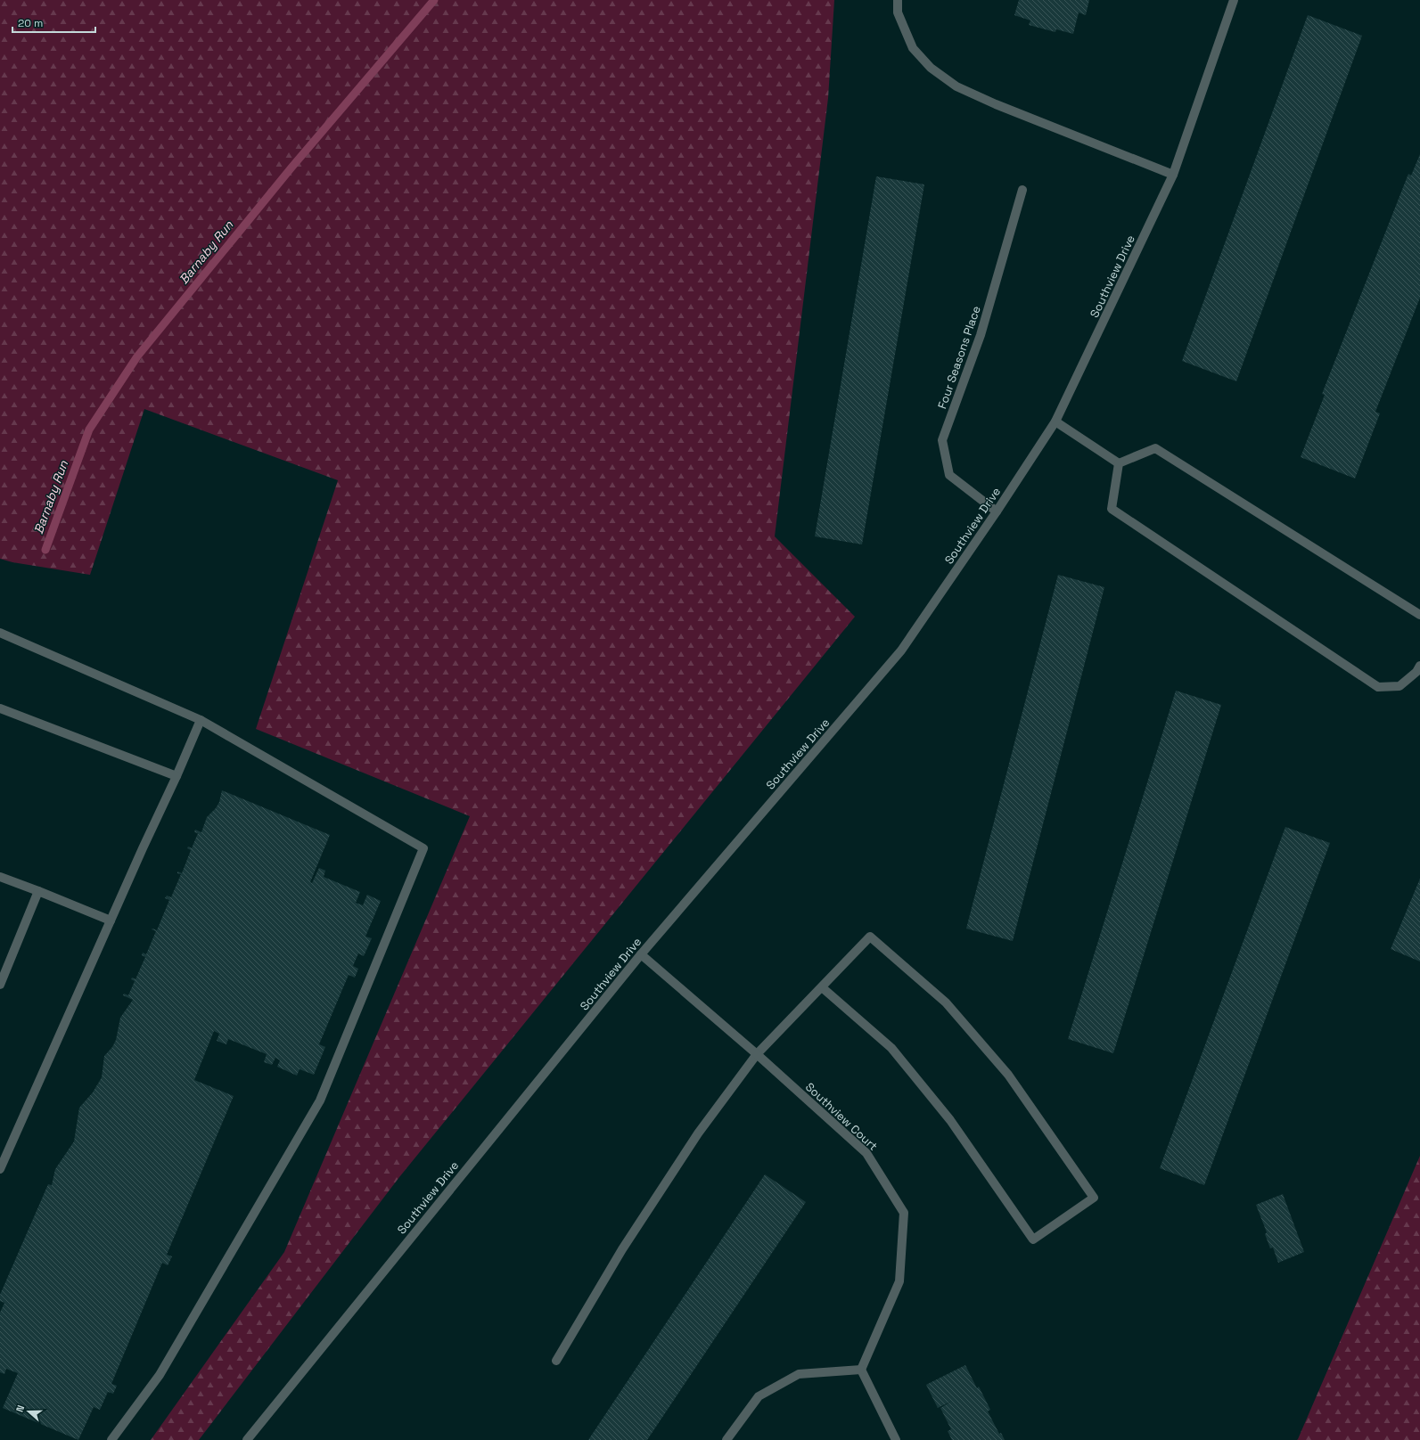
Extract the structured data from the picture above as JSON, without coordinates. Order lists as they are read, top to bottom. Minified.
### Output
{"streets":{"street":["Southview Drive","Four Seasons Place","Southview Court"]},"crossings":[["Southview Drive","Four Seasons Place"],["Southview Drive","Southview Court"]],"water":["Barnaby Run"],"scale_bar":"20 m","north":"left"}
